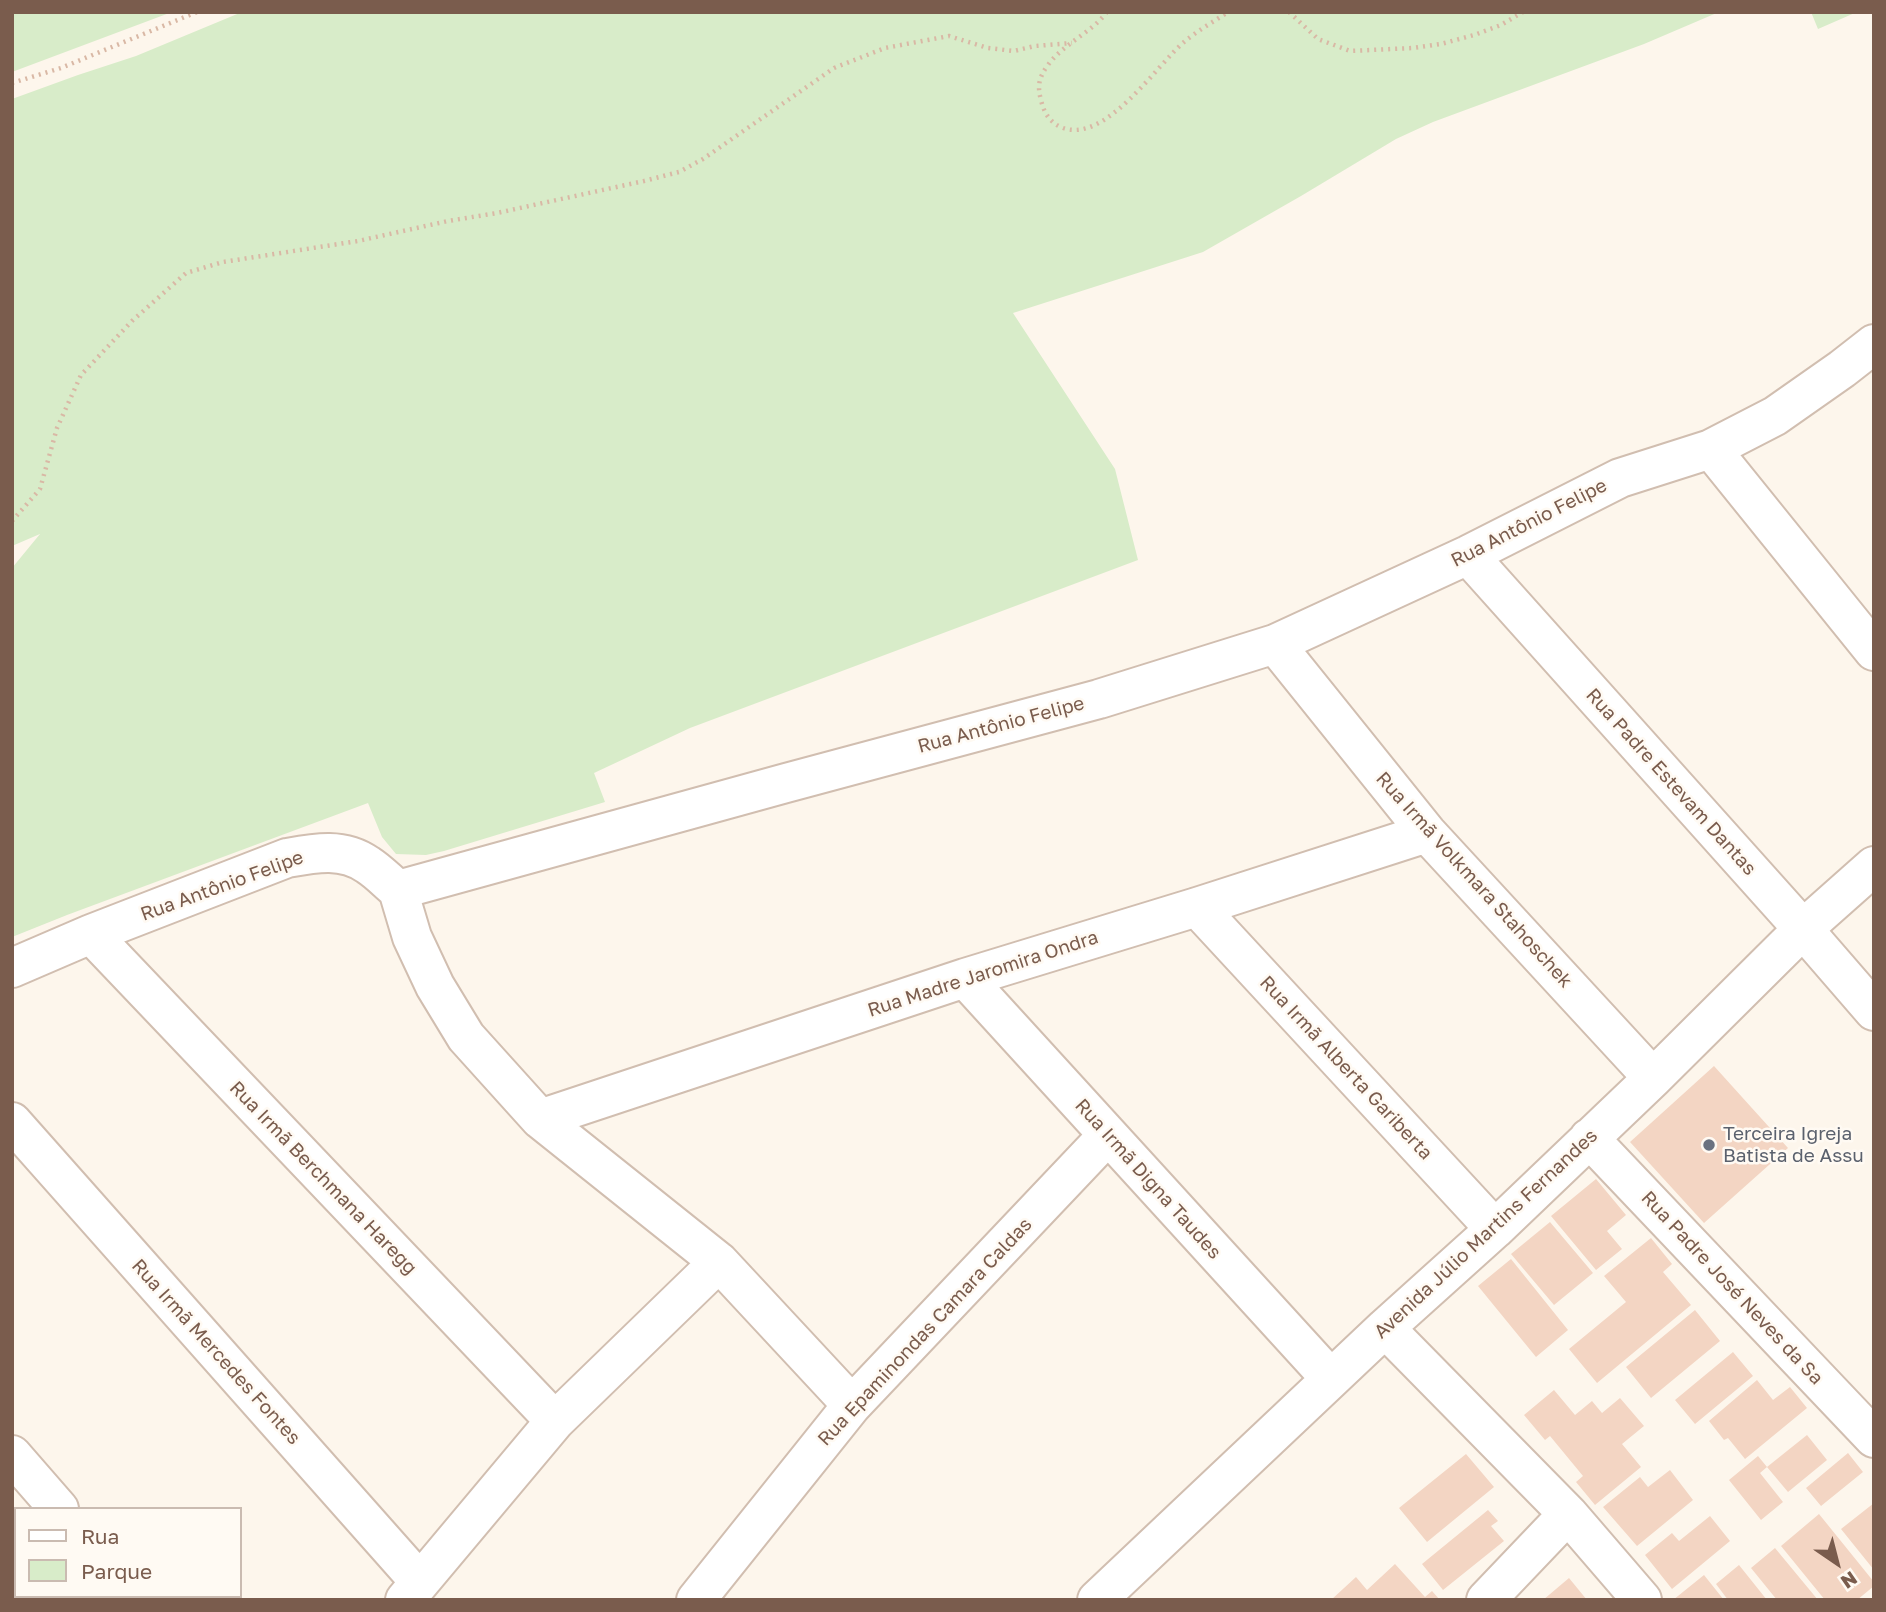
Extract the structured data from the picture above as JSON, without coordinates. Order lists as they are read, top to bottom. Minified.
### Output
{"streets":{"street":["Rua Antônio Felipe","Rua Padre Estevam Dantas","Rua Irmã Volkmara Stahoschek","Rua Madre Jaromira Ondra","Rua Irmã Alberta Gariberta","Rua Irmã Berchmana Haregg","Rua Irmã Digna Taudes","Avenida Júlio Martins Fernandes","Rua Padre José Neves da Sa","Rua Epaminondas Camara Caldas","Rua Irmã Mercedes Fontes"]},"crossings":[["Rua Antônio Felipe","Rua Padre Estevam Dantas"],["Rua Antônio Felipe","Rua Irmã Volkmara Stahoschek"],["Rua Antônio Felipe","Rua Irmã Berchmana Haregg"],["Rua Padre Estevam Dantas","Avenida Júlio Martins Fernandes"],["Rua Irmã Volkmara Stahoschek","Rua Madre Jaromira Ondra"],["Rua Irmã Volkmara Stahoschek","Avenida Júlio Martins Fernandes"],["Rua Madre Jaromira Ondra","Rua Irmã Alberta Gariberta"],["Rua Madre Jaromira Ondra","Rua Irmã Digna Taudes"],["Rua Irmã Alberta Gariberta","Avenida Júlio Martins Fernandes"],["Rua Irmã Digna Taudes","Avenida Júlio Martins Fernandes"],["Rua Irmã Digna Taudes","Rua Epaminondas Camara Caldas"],["Avenida Júlio Martins Fernandes","Rua Padre José Neves da Sa"]],"places":["Terceira Igreja Batista de Assu"],"legend":["Rua","Parque"],"north":"bottom right"}
